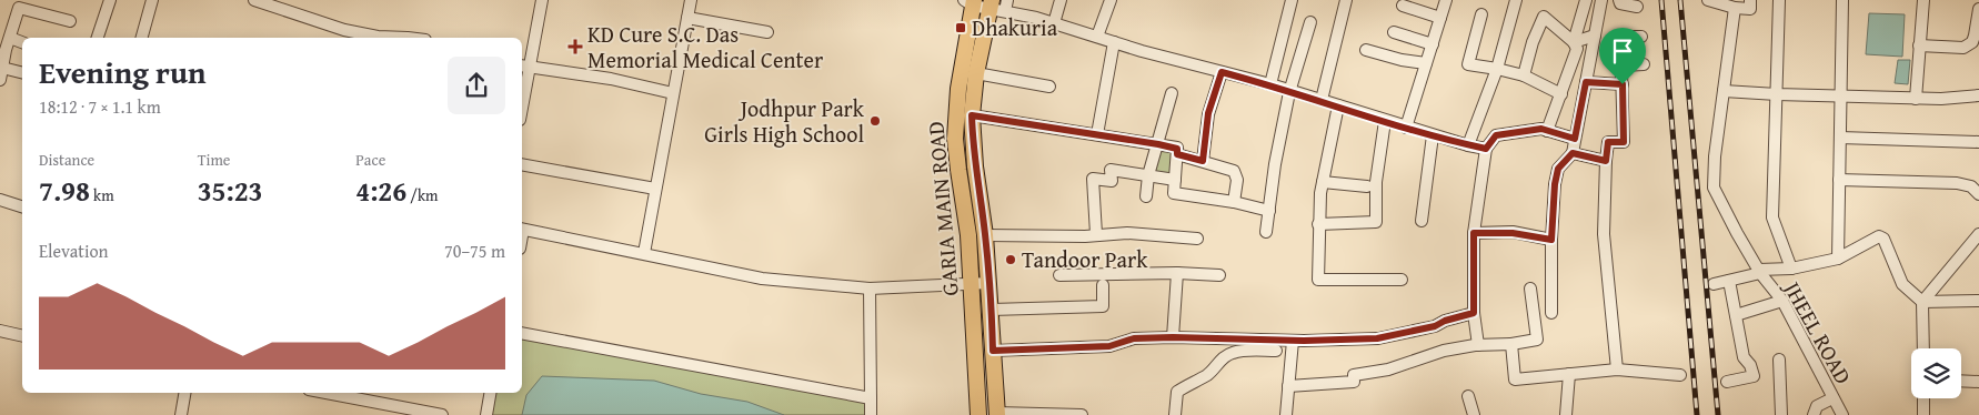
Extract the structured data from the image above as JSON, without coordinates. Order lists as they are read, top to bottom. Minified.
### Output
{"streets":{"main road":["GARIA MAIN ROAD"],"street":["JHEEL ROAD"]},"places":{"transit":["Dhakuria"],"health":["KD Cure S.C. Das Memorial Medical Center"],"other":["Jodhpur Park Girls High School","Tandoor Park"]},"page":{"heading":["Evening run","18:12 · 7 × 1.1 km"],"stats":[["Distance","7.98 km"],["Time","35:23"],["Pace","4:26 /km"]],"chart":["Elevation","70–75 m"]}}
